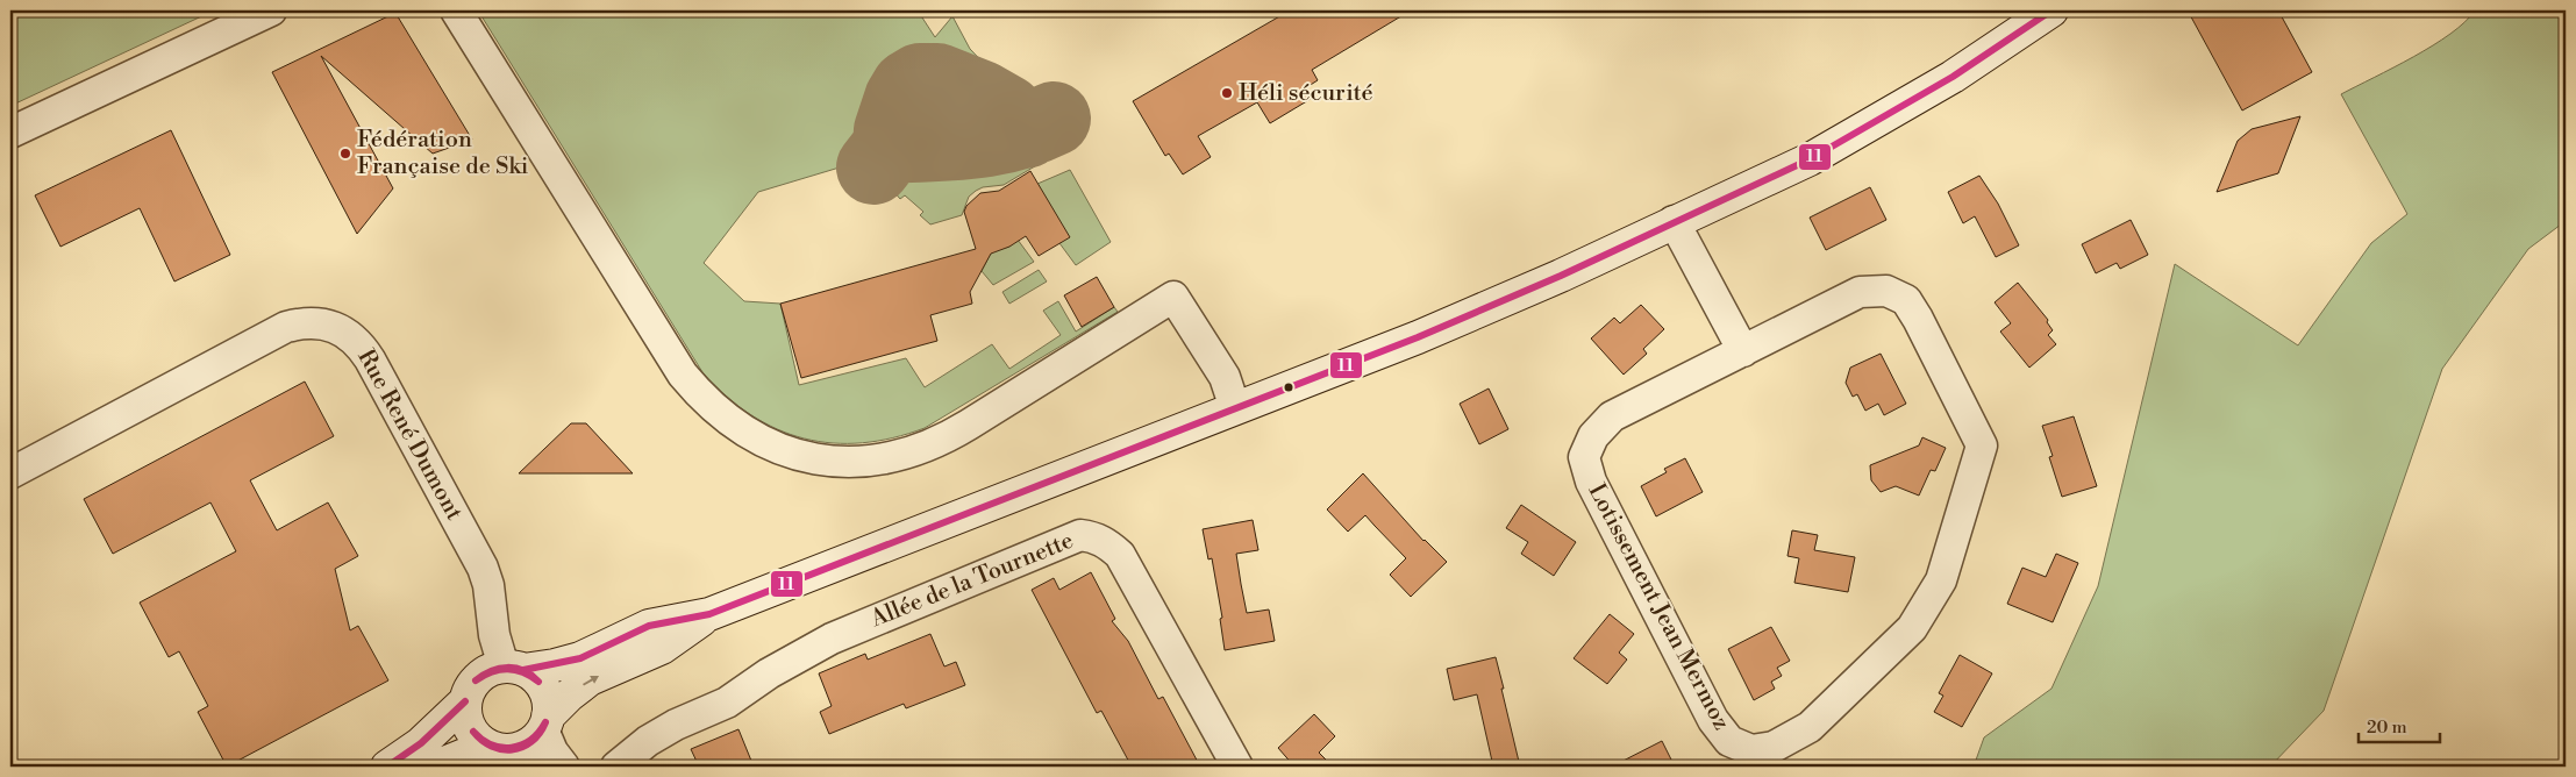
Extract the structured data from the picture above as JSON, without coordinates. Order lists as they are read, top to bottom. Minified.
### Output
{"streets":{"street":["Rue René Dumont","Allée de la Tournette","Lotissement Jean Mermoz"]},"places":["Héli sécurité","Fédération Française de Ski"],"lines":["transit line 11"],"scale_bar":"20 m"}
